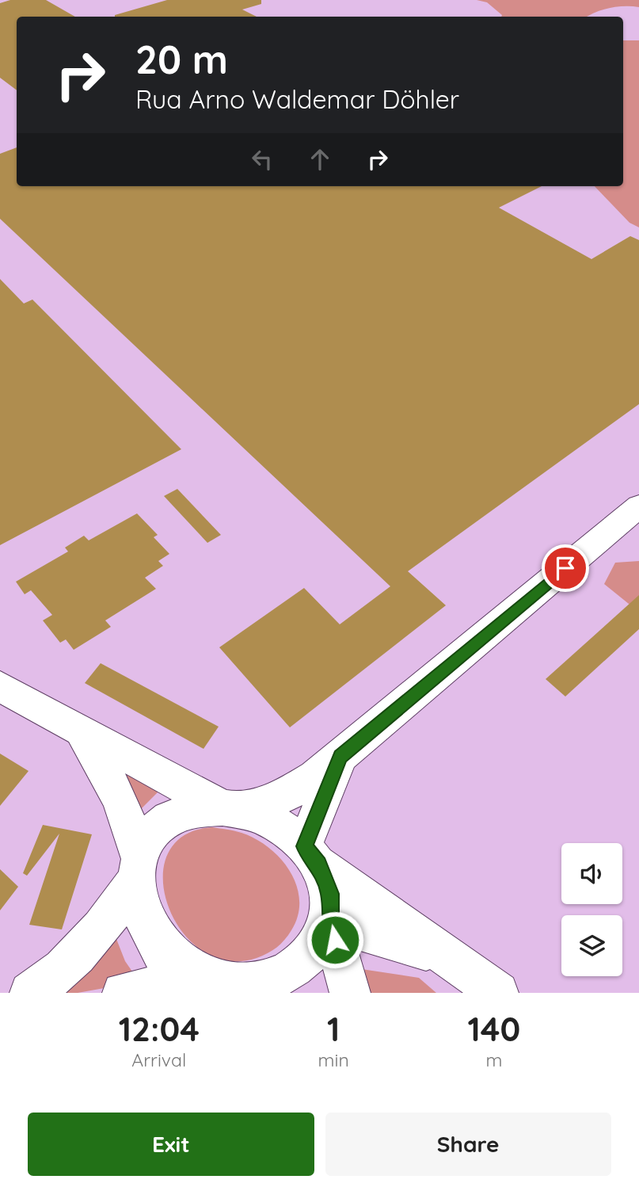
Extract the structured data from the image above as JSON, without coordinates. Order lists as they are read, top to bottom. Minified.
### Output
{"page":{"turn":["20 m","Rua Arno Waldemar Döhler"],"eta":["12:04","Arrival","1","min","140","m"],"buttons":["Exit","Share"]}}
